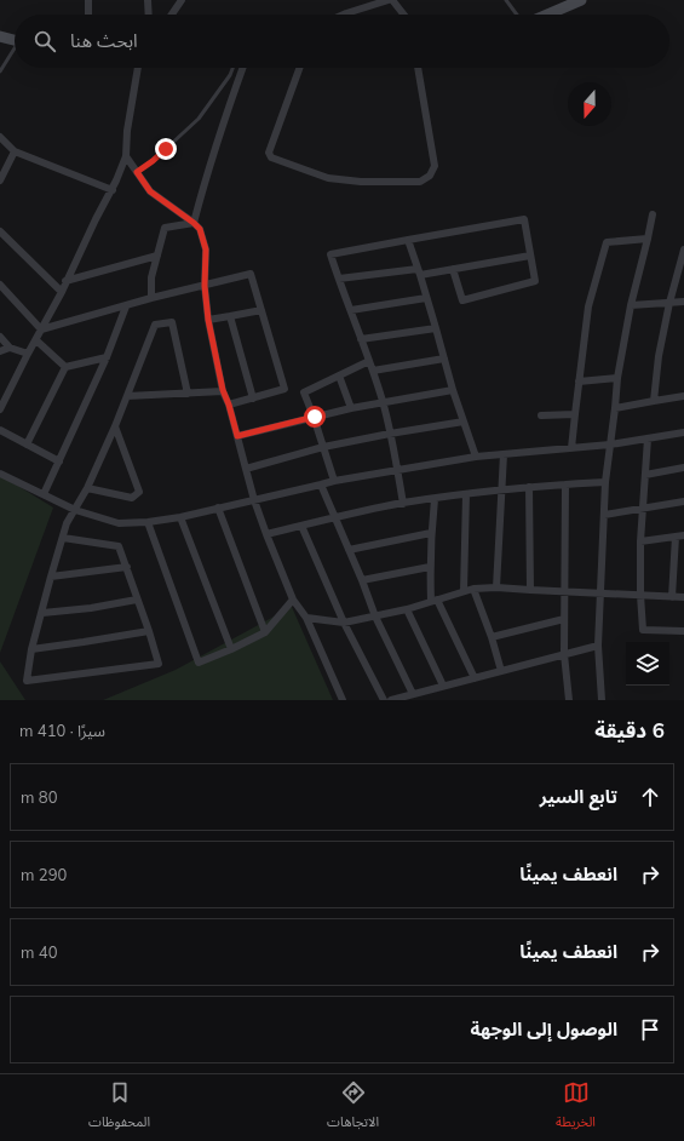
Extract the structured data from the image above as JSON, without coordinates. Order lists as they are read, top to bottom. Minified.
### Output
{"north":"bottom","page":{"search":"ابحث هنا","heading":["6 دقيقة","سيرًا · 410 m"],"list":[["تابع السير","80 m"],["انعطف يمينًا","290 m"],["انعطف يمينًا","40 m"],"الوصول إلى الوجهة"],"nav":["الخريطة","الاتجاهات","المحفوظات"]}}
